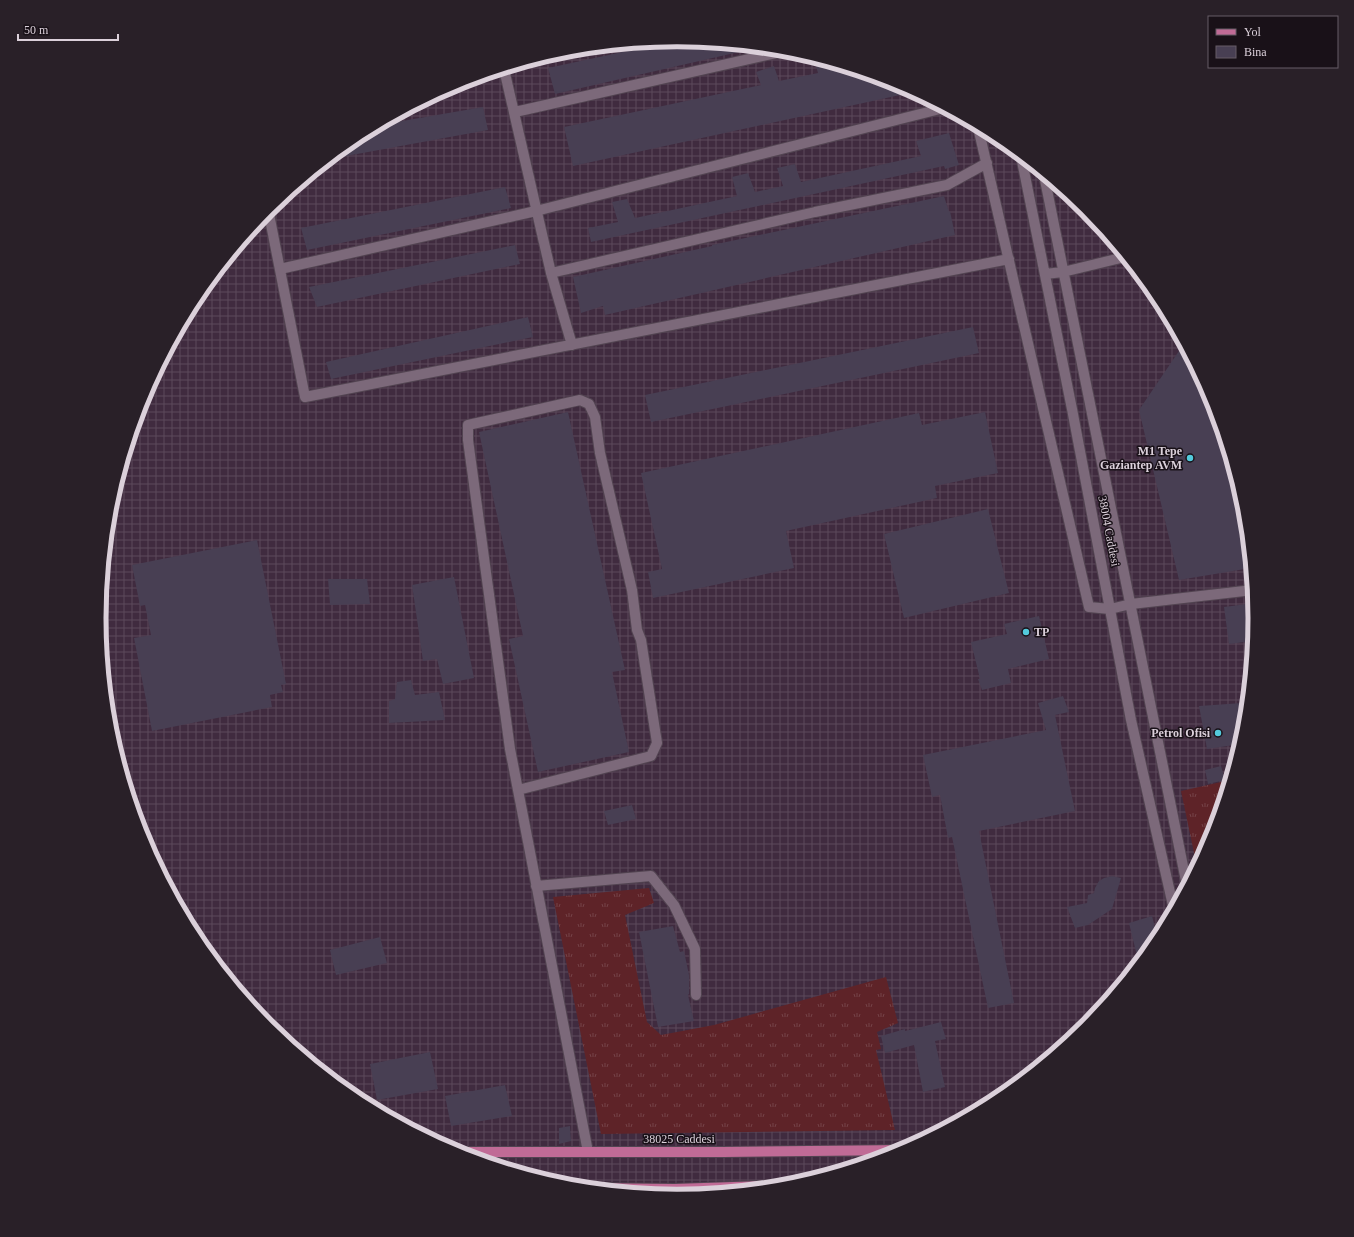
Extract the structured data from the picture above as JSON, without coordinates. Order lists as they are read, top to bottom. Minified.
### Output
{"streets":{"main road":["38025 Caddesi"],"street":["38004 Caddesi"]},"places":["M1 Tepe Gaziantep AVM","TP","Petrol Ofisi"],"legend":["Yol","Bina"],"scale_bar":"50 m"}
